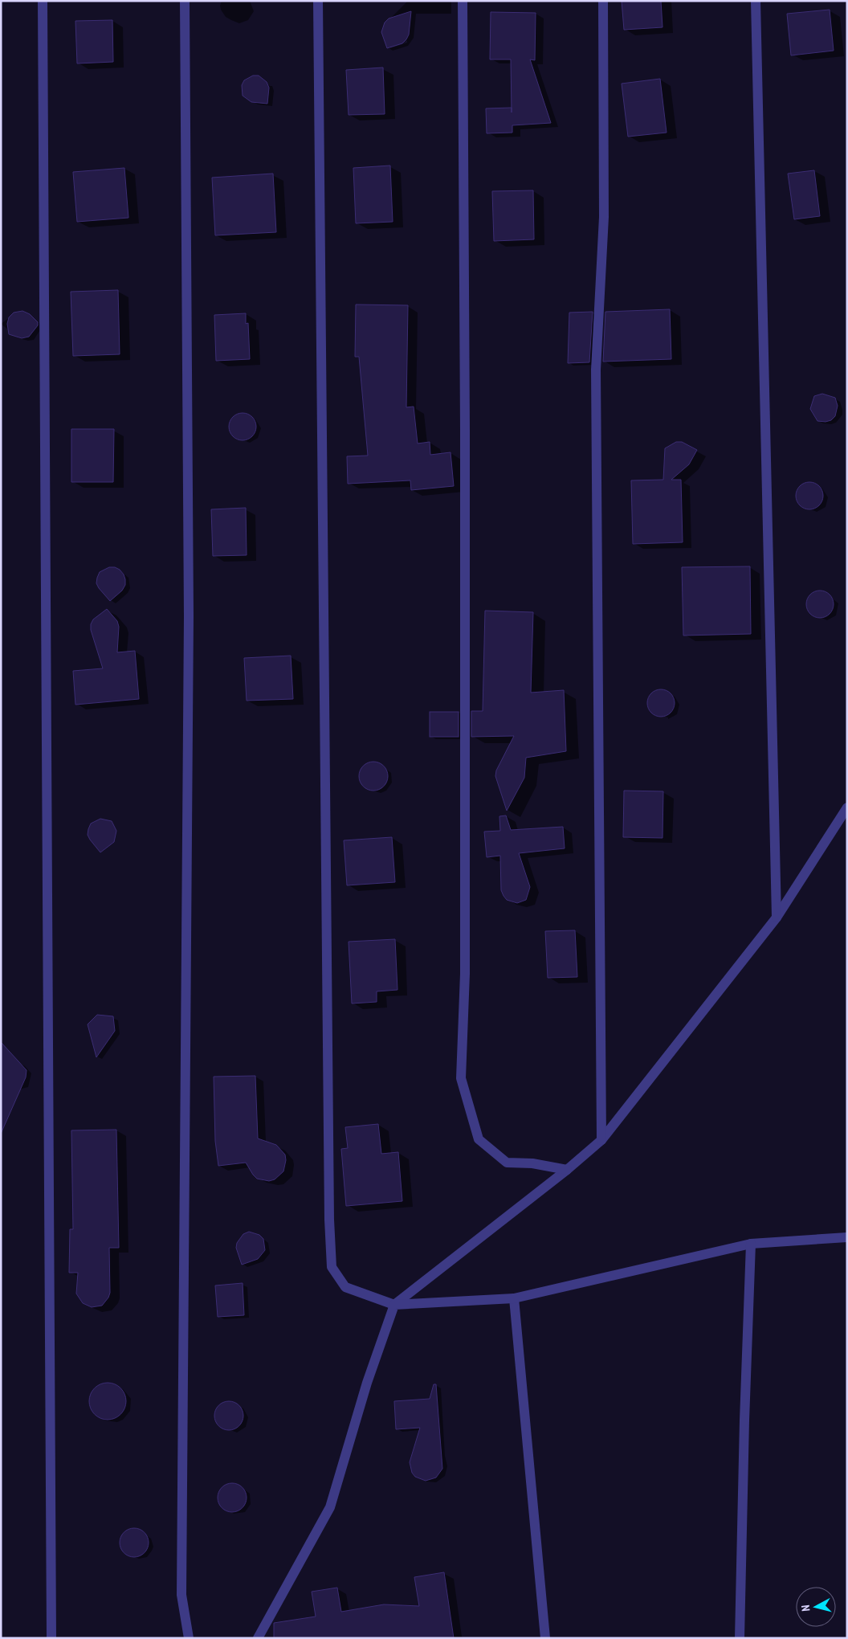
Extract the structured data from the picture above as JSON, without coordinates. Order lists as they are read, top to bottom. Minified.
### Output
{"north":"left"}
